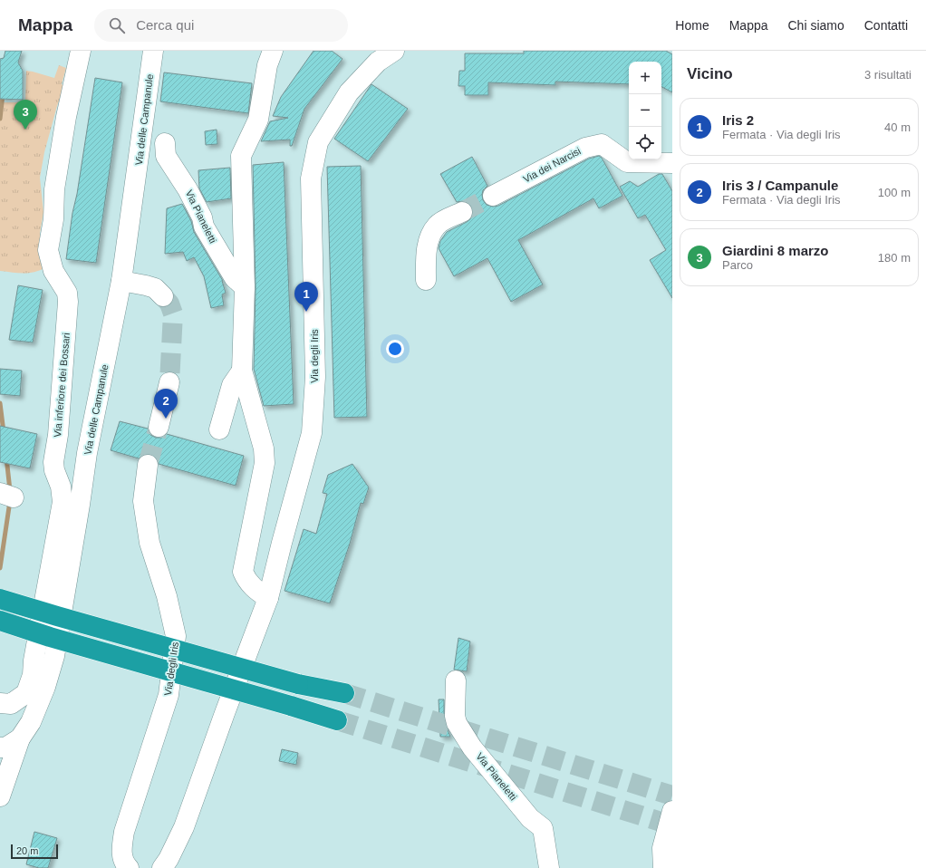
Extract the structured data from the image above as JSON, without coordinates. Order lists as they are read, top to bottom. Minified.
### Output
{"streets":{"street":["Via delle Campanule","Via dei Narcisi","Via Pianeletti","Via degli Iris","Via inferiore dei Bossari"]},"scale_bar":"20 m","page":{"header":"Mappa","search":"Cerca qui","nav":["Home","Mappa","Chi siamo","Contatti"],"heading":["Vicino","3 risultati"],"map_buttons":["+","−"],"list":[{"mark":"1","name":"Iris 2","note":"Fermata · Via degli Iris","value":"40 m"},{"mark":"2","name":"Iris 3 / Campanule","note":"Fermata · Via degli Iris","value":"100 m"},{"mark":"3","name":"Giardini 8 marzo","note":"Parco","value":"180 m"}],"pins":["3","1","2"],"scale":"20 m"}}
